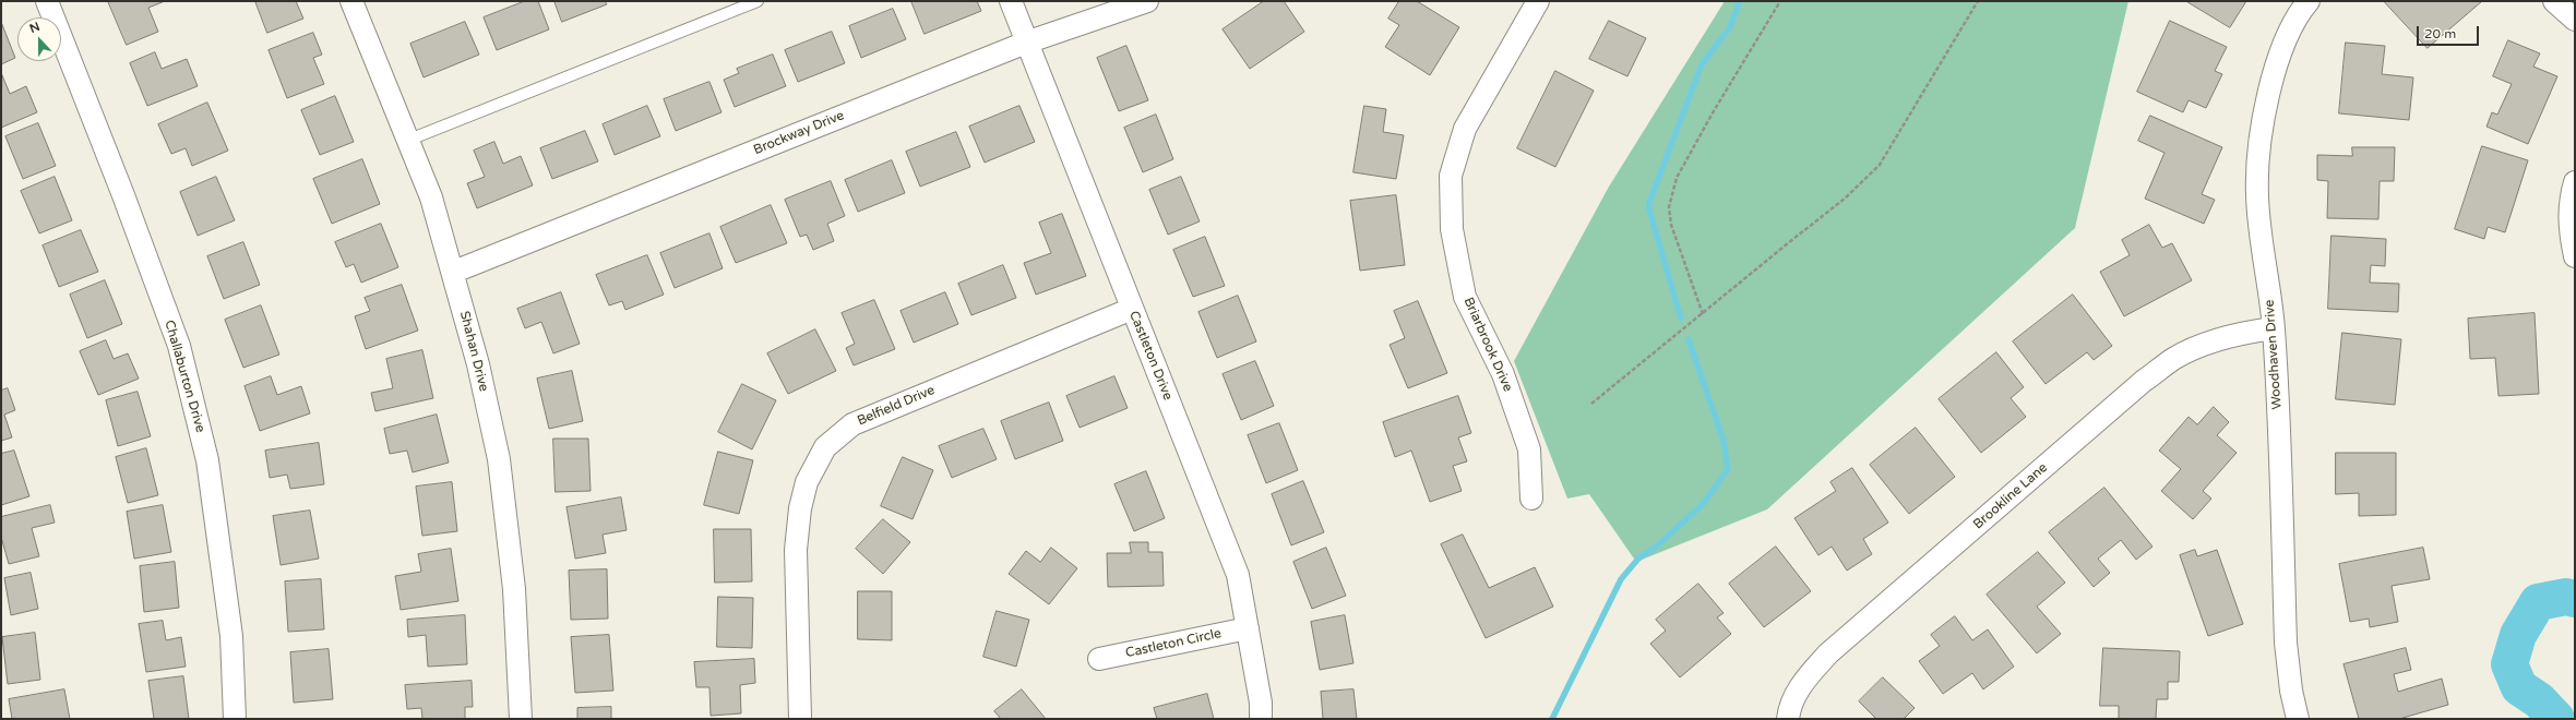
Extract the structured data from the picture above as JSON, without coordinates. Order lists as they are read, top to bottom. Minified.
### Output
{"streets":{"street":["Brockway Drive","Briarbrook Drive","Shahan Drive","Woodhaven Drive","Castleton Drive","Challaburton Drive","Belfield Drive","Brookline Lane","Castleton Circle"]},"crossings":[["Brockway Drive","Shahan Drive"],["Brockway Drive","Castleton Drive"],["Woodhaven Drive","Brookline Lane"],["Castleton Drive","Belfield Drive"],["Castleton Drive","Castleton Circle"]],"scale_bar":"20 m","north":"top"}
